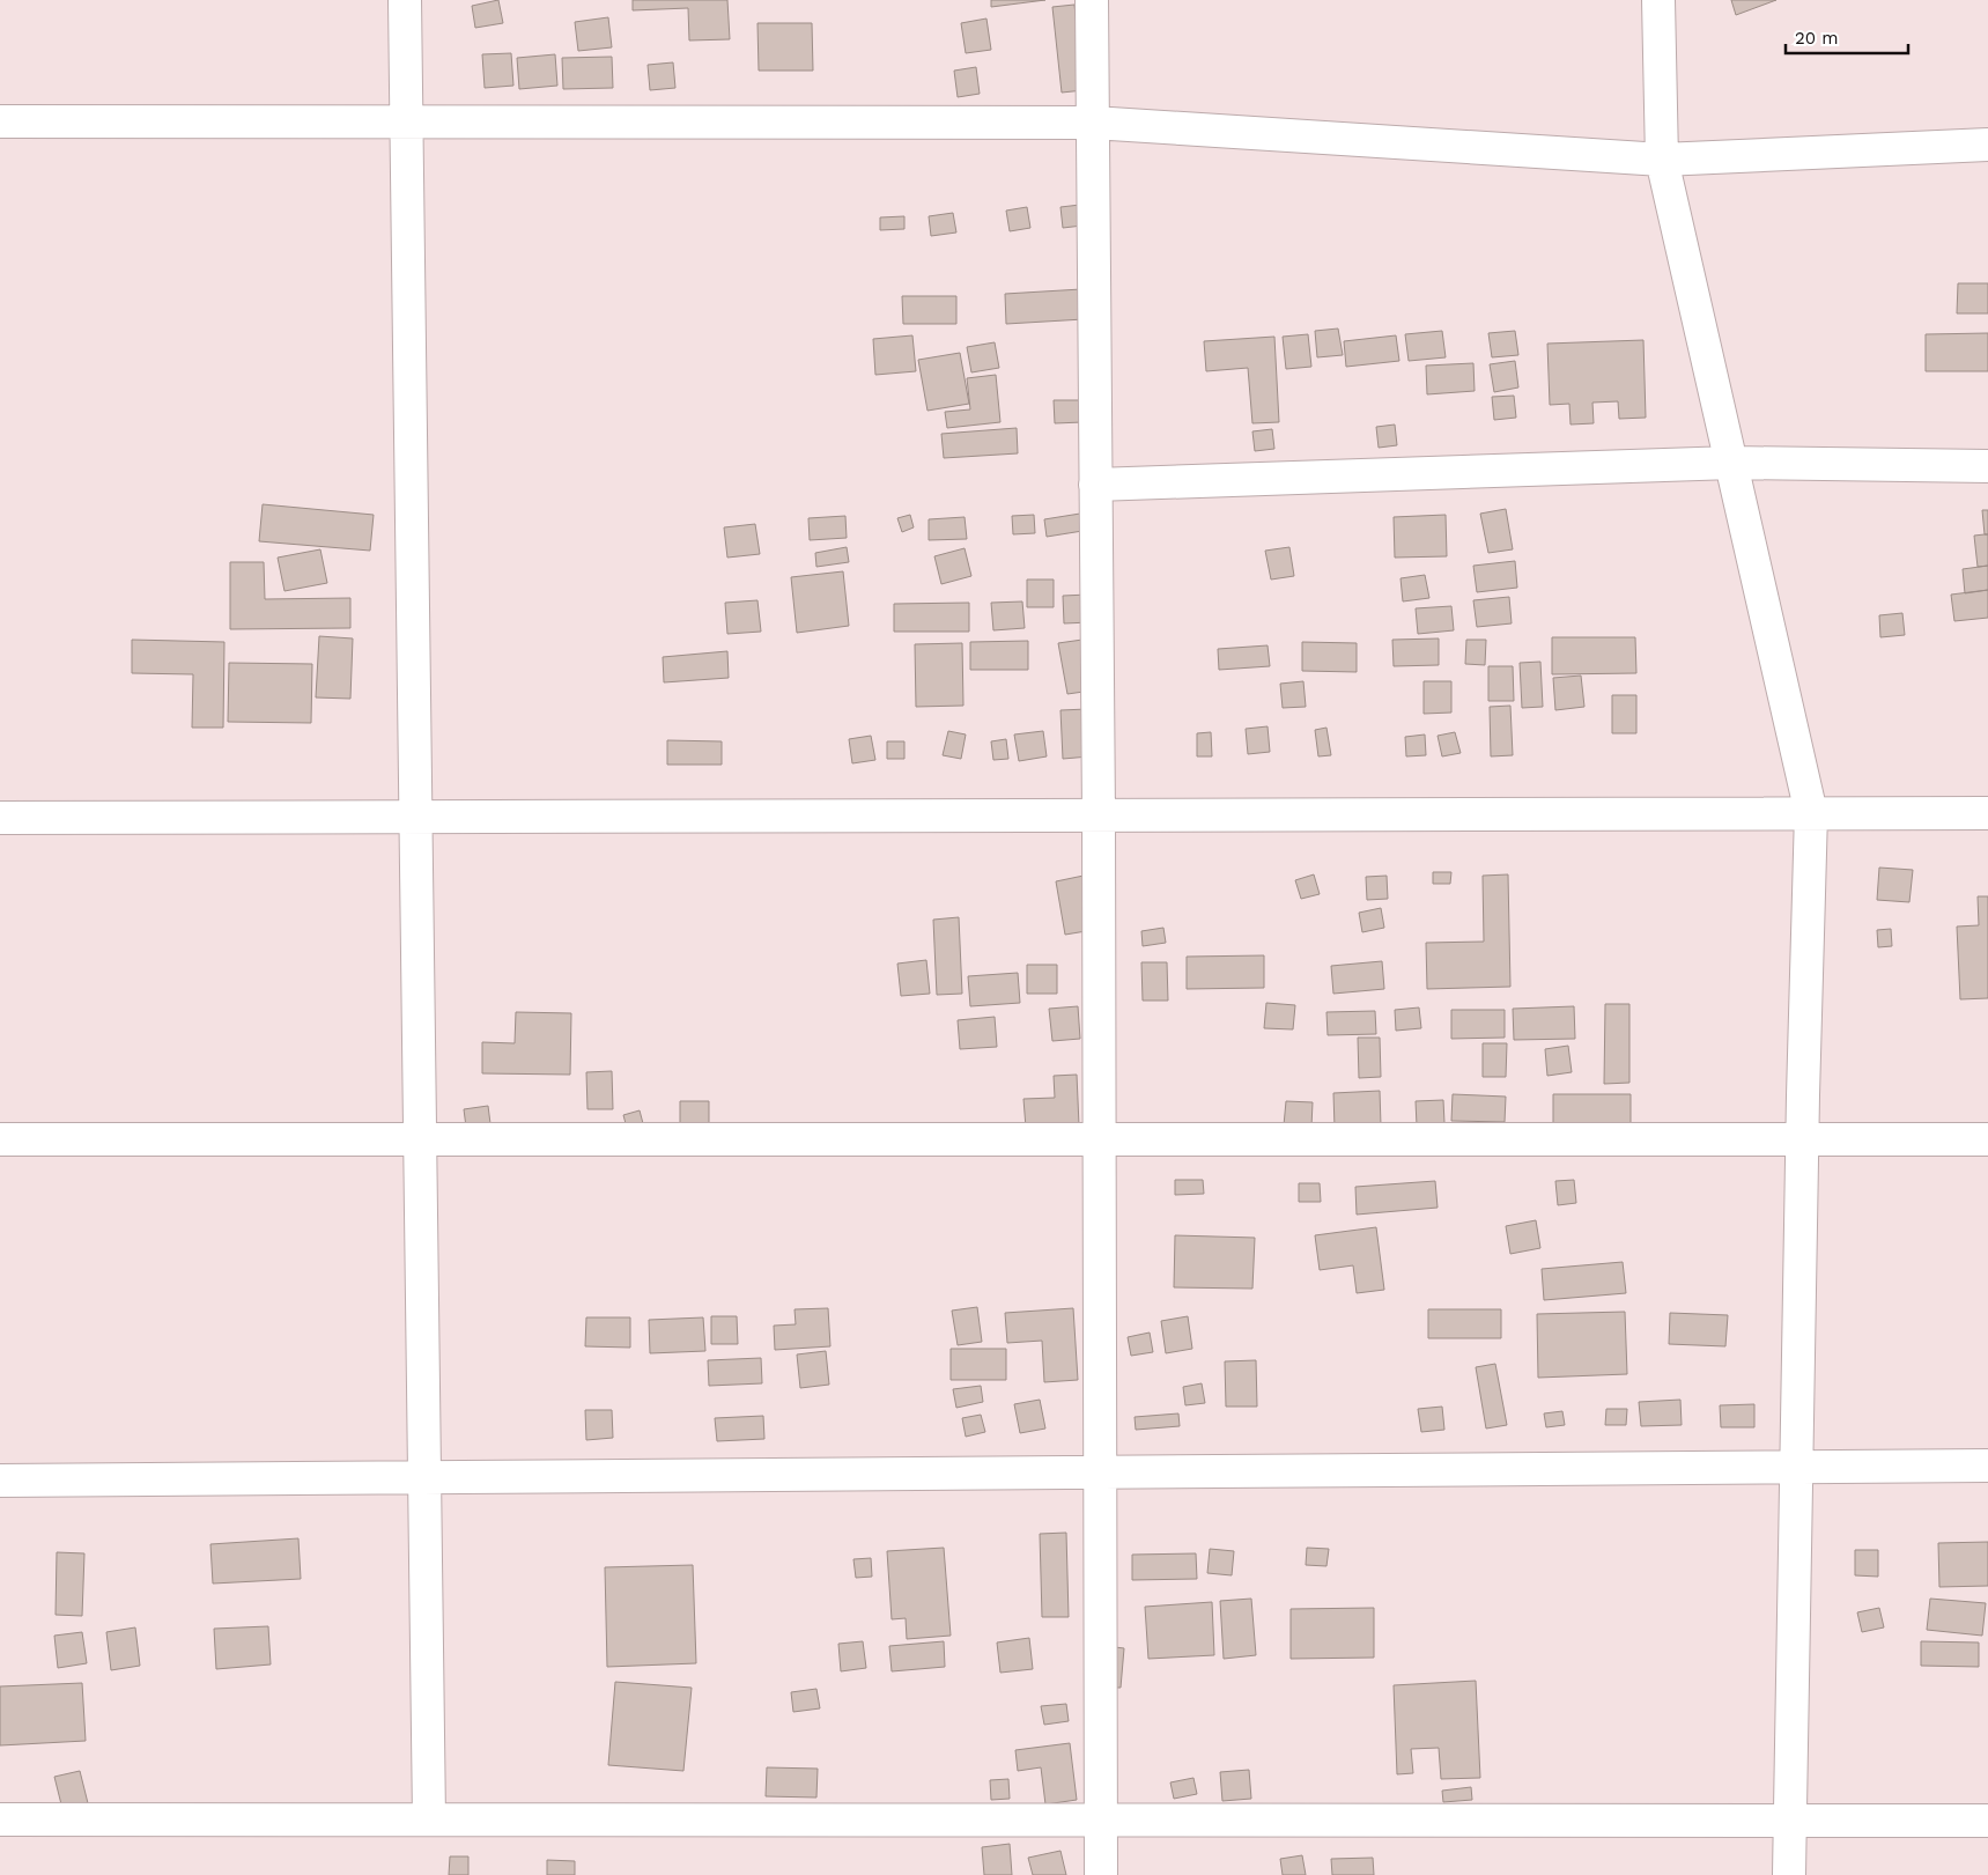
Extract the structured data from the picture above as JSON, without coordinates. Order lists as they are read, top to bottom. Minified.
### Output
{"scale_bar":"20 m"}
